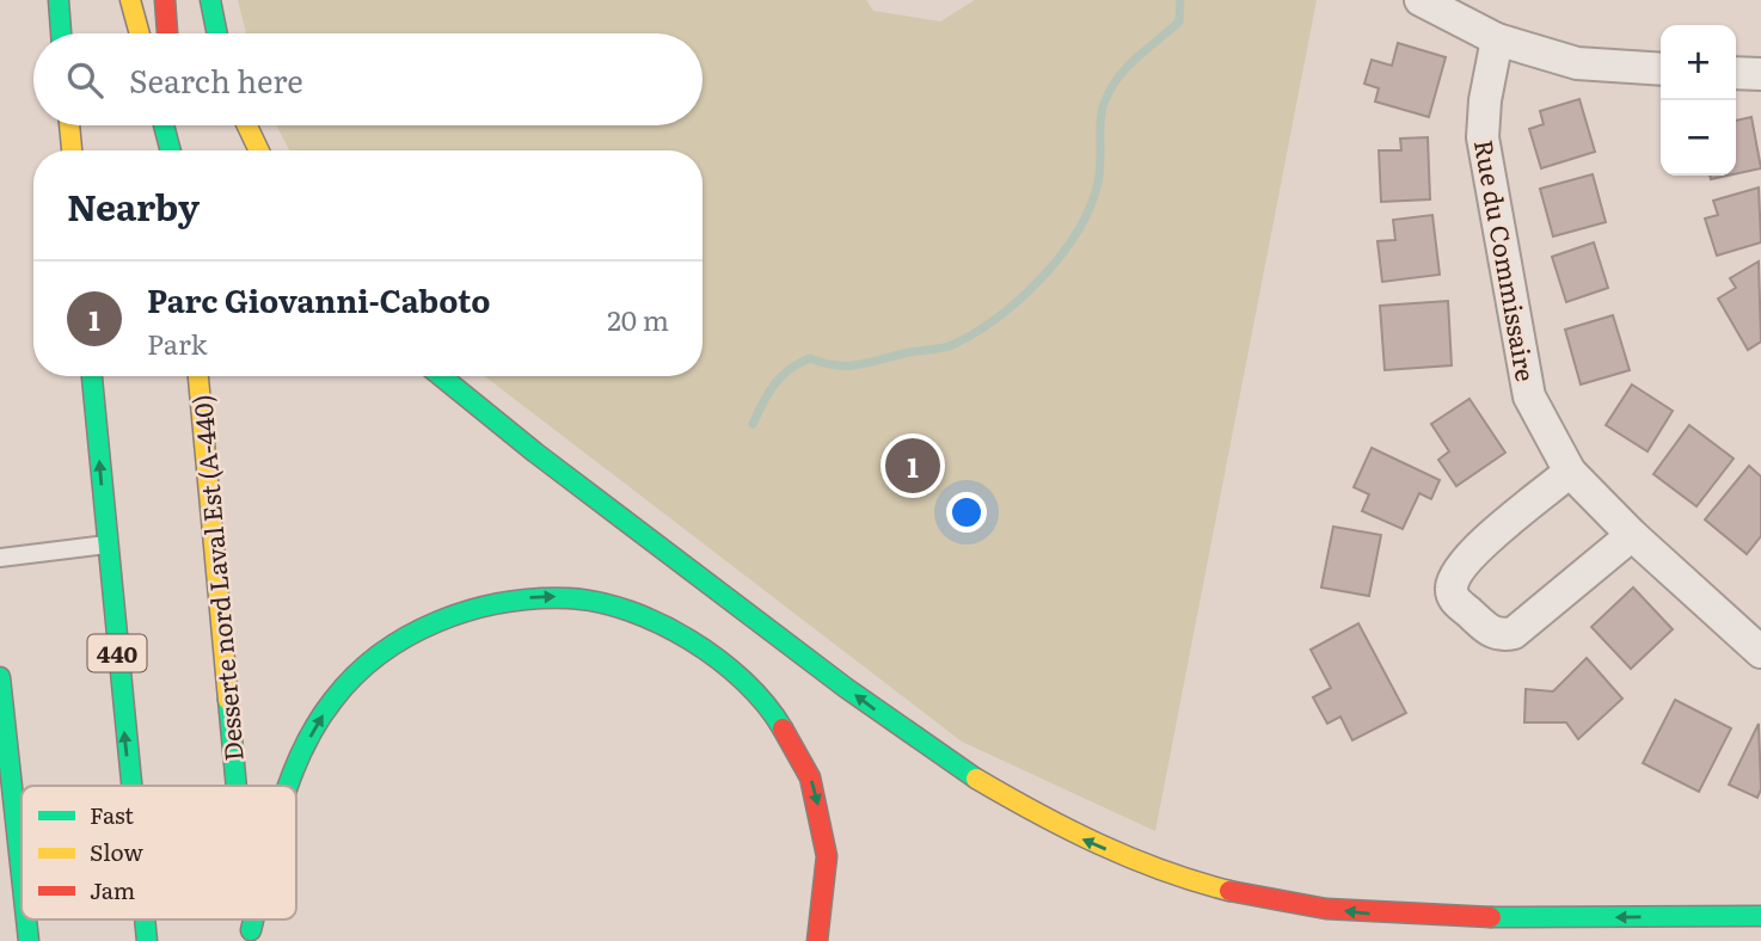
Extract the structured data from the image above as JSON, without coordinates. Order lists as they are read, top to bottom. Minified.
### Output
{"streets":{"main road":["Desserte nord Laval Est (A-440)","440"],"street":["Rue du Commissaire"]},"legend":["Fast","Slow","Jam"],"page":{"map_buttons":["+","−"],"search":"Search here","heading":"Nearby","list":[{"mark":"1","name":"Parc Giovanni-Caboto","note":"Park","value":"20 m"}],"pins":"1"}}
